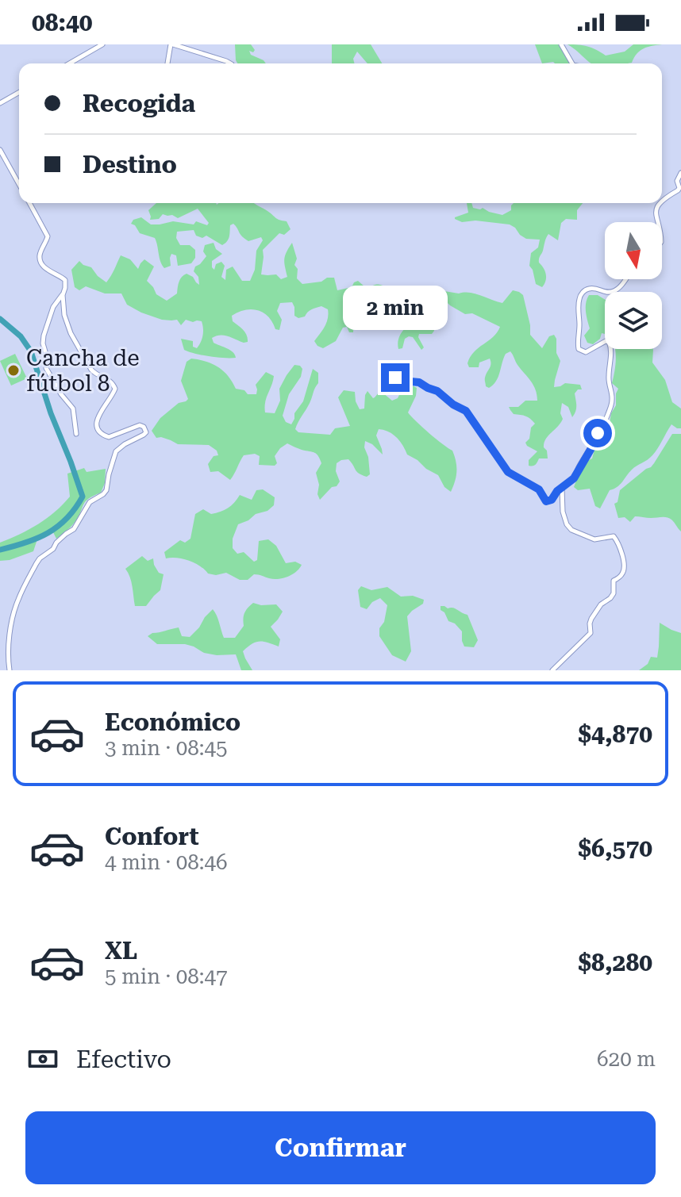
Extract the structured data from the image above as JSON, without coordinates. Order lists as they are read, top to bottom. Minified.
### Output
{"places":["Cancha de fútbol 8"],"north":"bottom","page":{"status":"08:40","banner":["Recogida","Destino"],"bubble":"2 min","list":[{"name":"Económico","note":"3 min · 08:45","value":"$4,870"},{"name":"Confort","note":"4 min · 08:46","value":"$6,570"},{"name":"XL","note":"5 min · 08:47","value":"$8,280"}],"pay":["Efectivo","620 m"],"buttons":"Confirmar"}}
